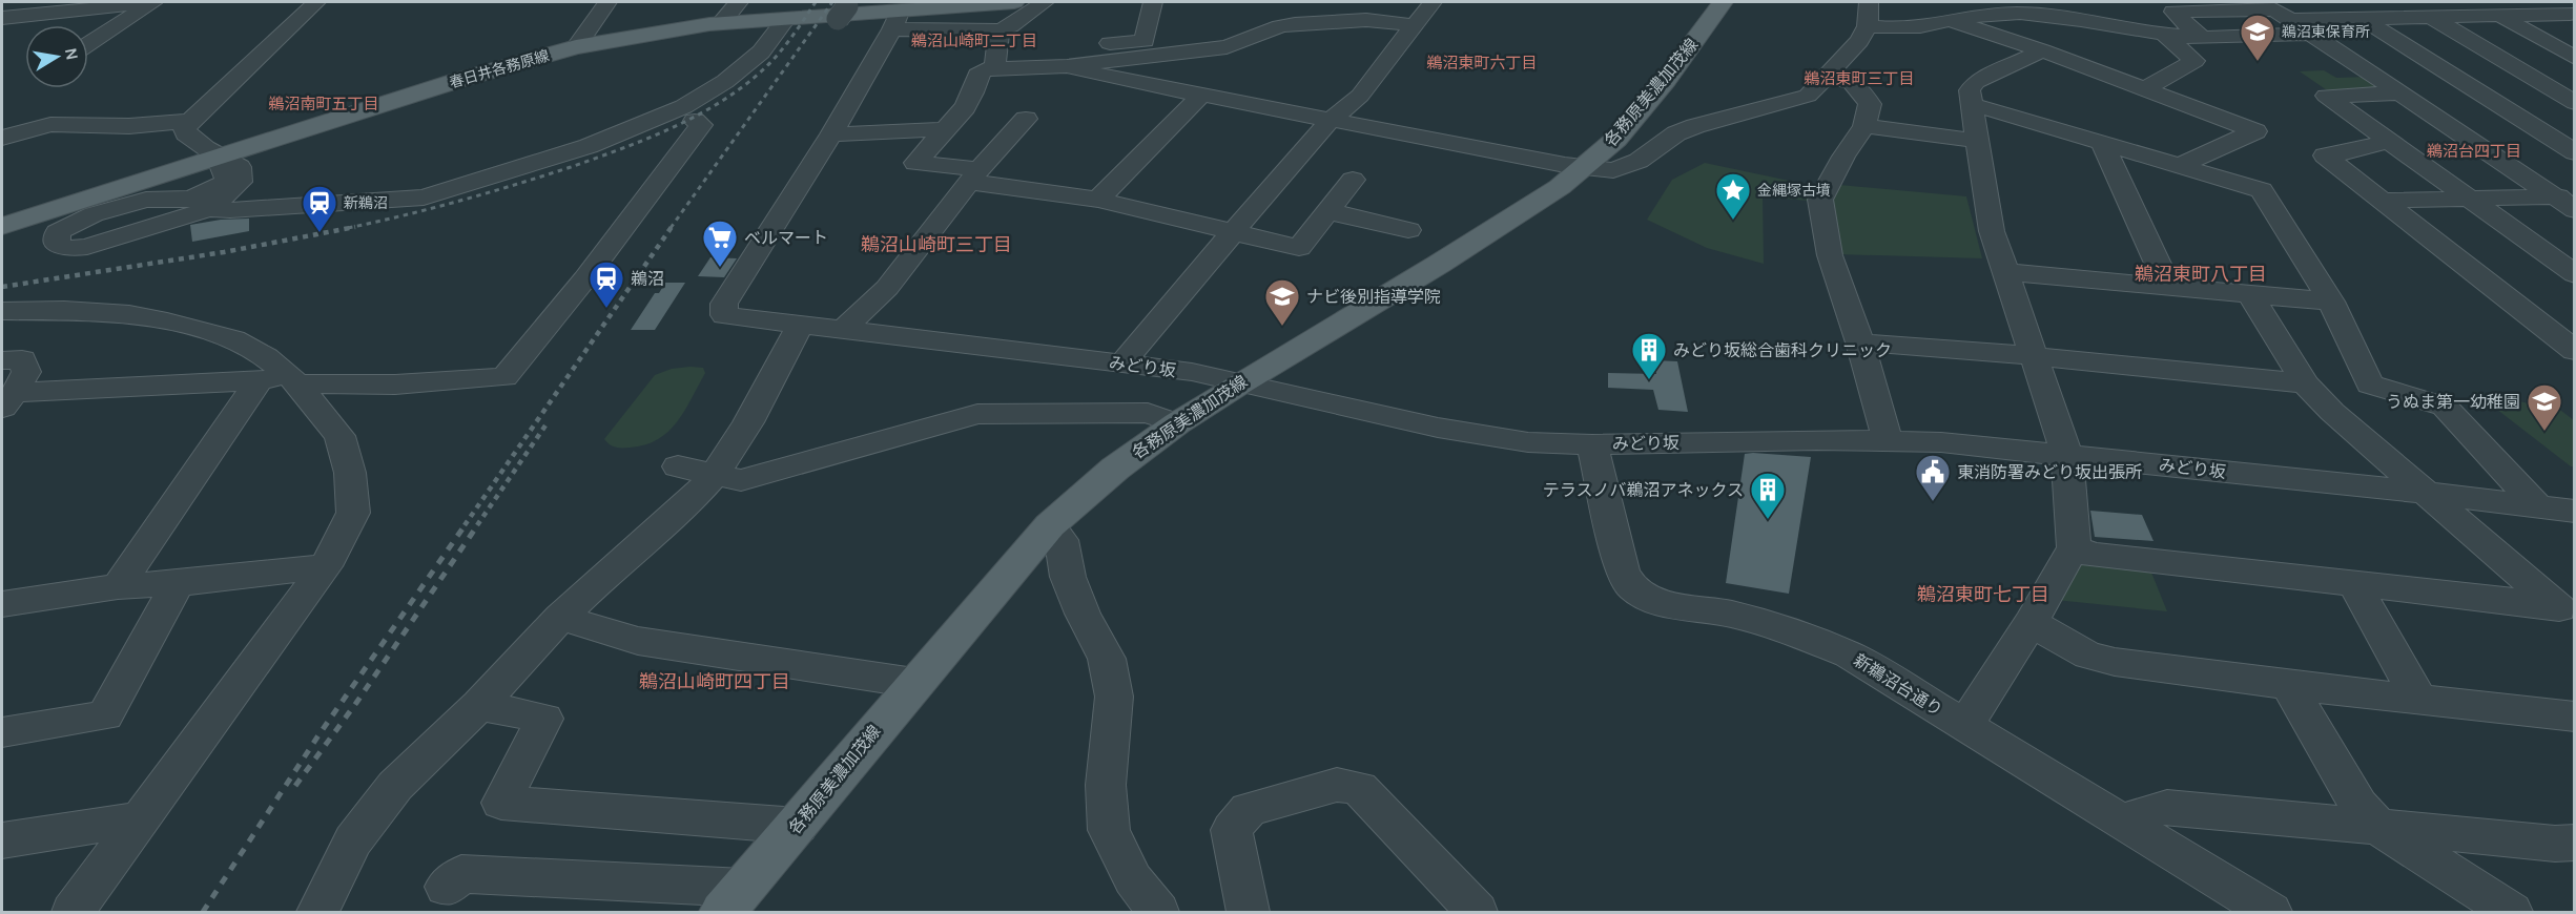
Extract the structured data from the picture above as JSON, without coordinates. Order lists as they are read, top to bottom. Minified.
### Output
{"streets":{"main road":["春日井各務原線","各務原美濃加茂線"],"street":["みどり坂","新鵜沼台通り"]},"crossings":[["各務原美濃加茂線","みどり坂"],["みどり坂","新鵜沼台通り"]],"districts":["鵜沼山崎町二丁目","鵜沼東町六丁目","鵜沼東町三丁目","鵜沼南町五丁目","鵜沼台四丁目","鵜沼山崎町三丁目","鵜沼東町八丁目","鵜沼東町七丁目","鵜沼山崎町四丁目"],"places":{"school or university":["鵜沼東保育所","ナビ後別指導学院","うぬま第一幼稚園"],"place":["金縄塚古墳"],"station":["新鵜沼","鵜沼"],"supermarket":["ベルマート"],"building":["みどり坂総合歯科クリニック","テラスノバ鵜沼アネックス"],"public building":["東消防署みどり坂出張所"]},"north":"right"}
